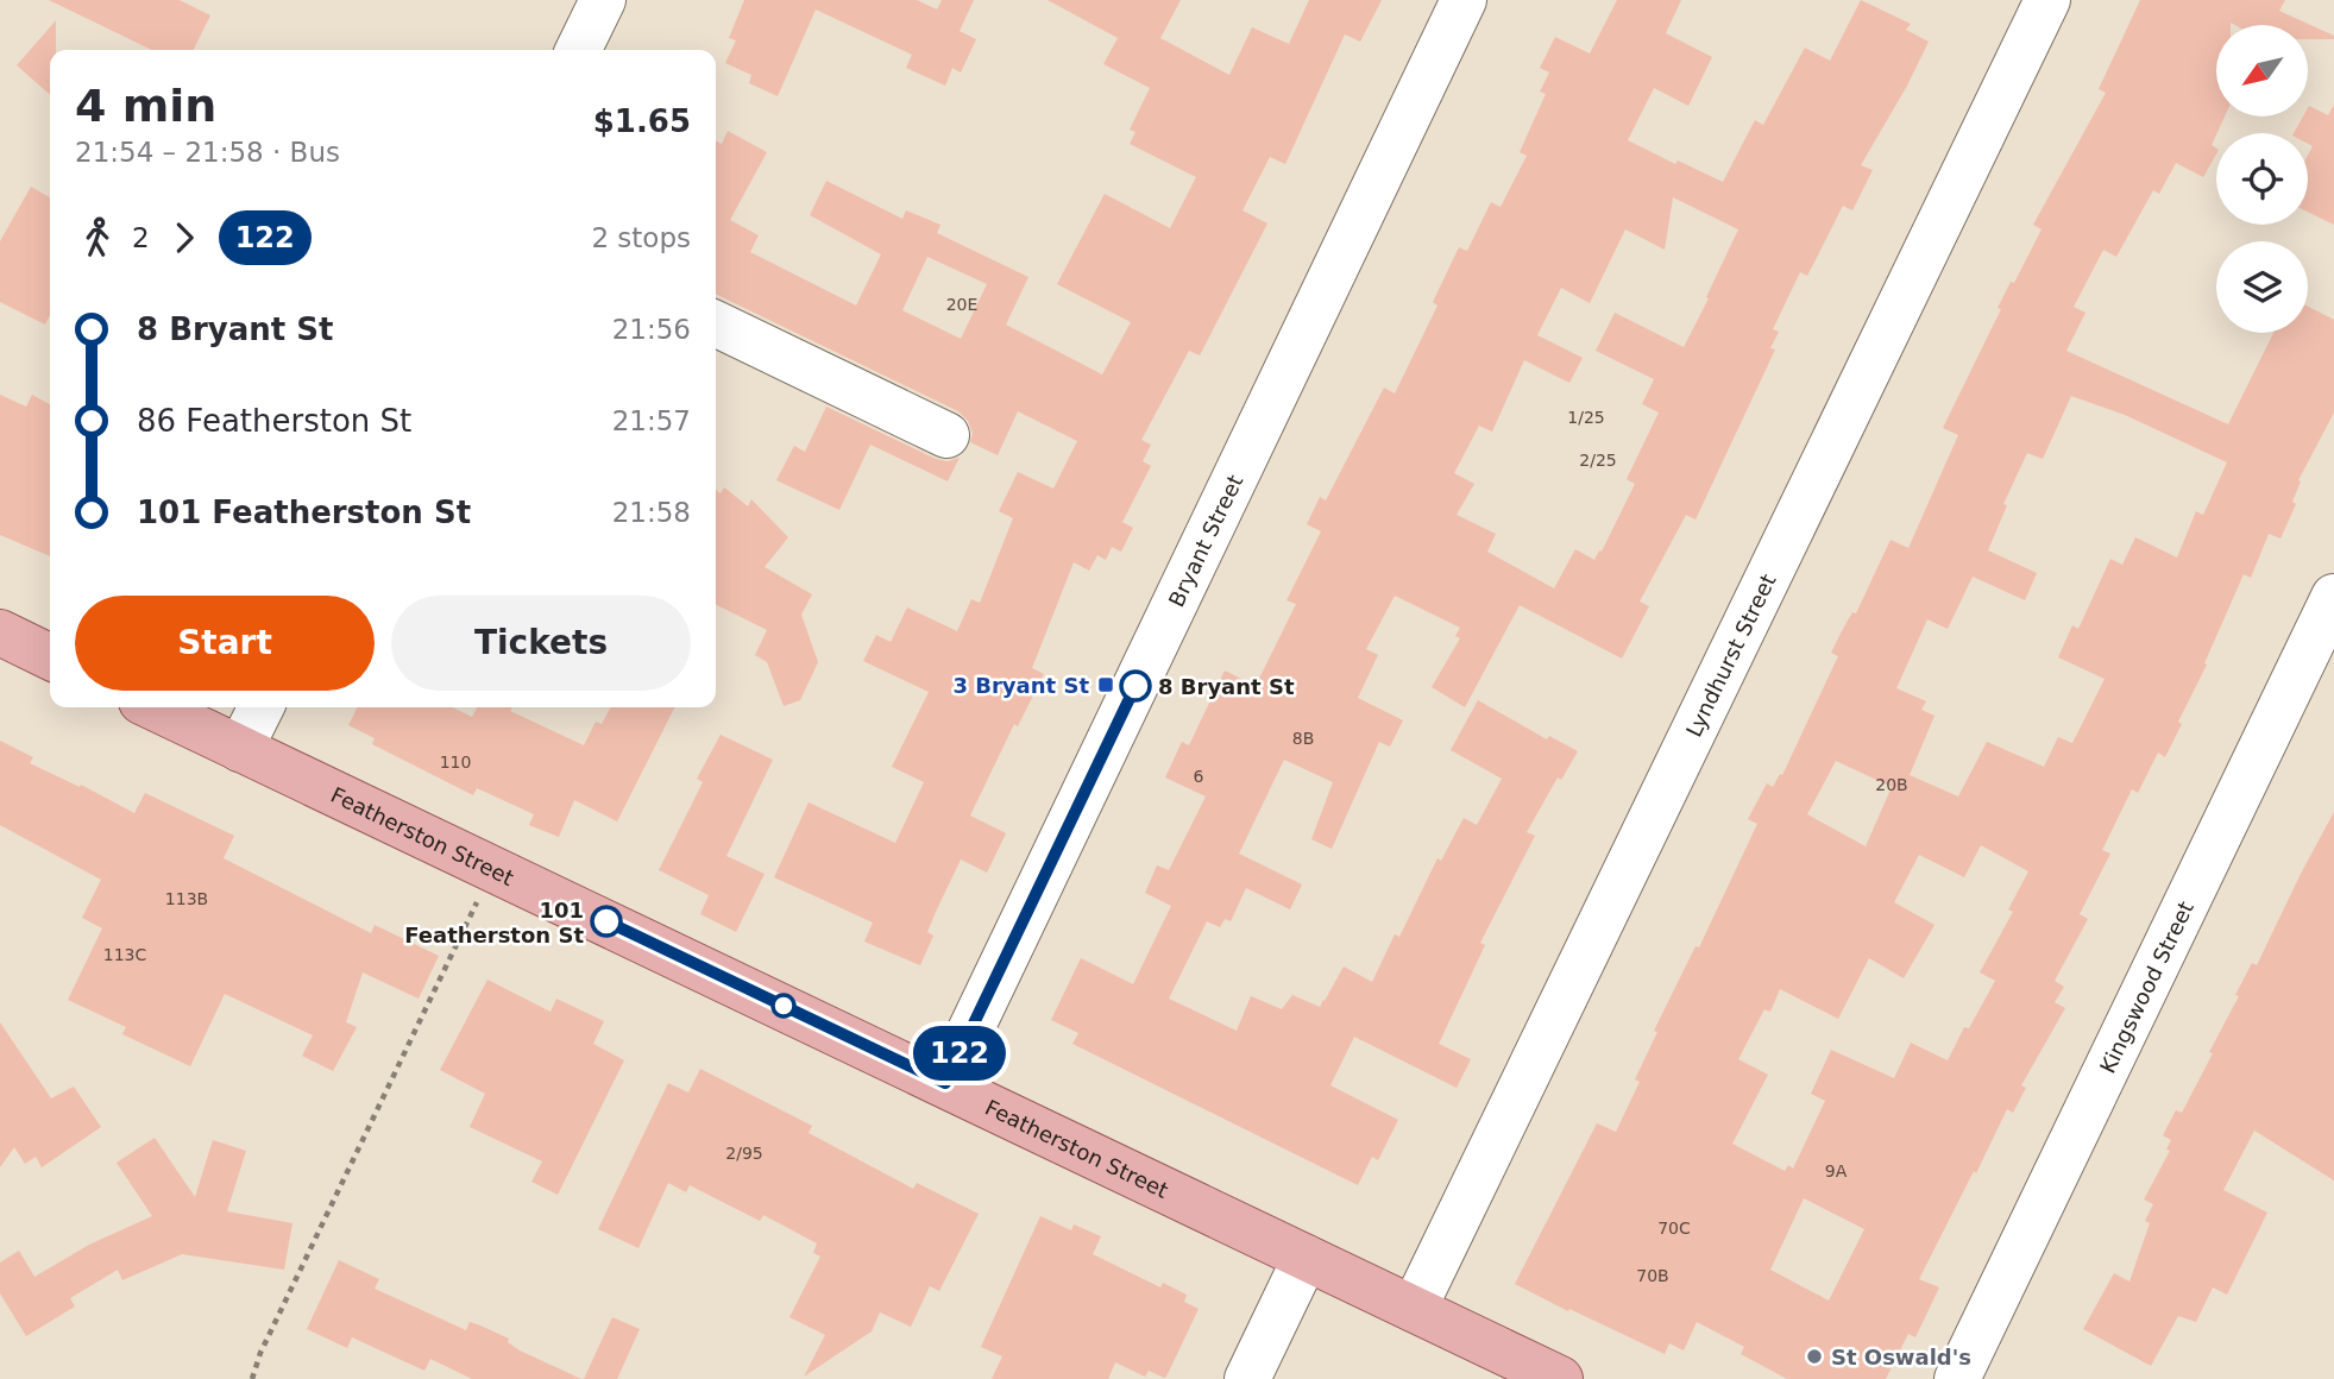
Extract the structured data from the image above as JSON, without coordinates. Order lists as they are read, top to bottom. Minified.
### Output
{"streets":{"main road":["Featherston Street"],"street":["Bryant Street","Lyndhurst Street","Kingswood Street"]},"crossings":[["Bryant Street","Featherston Street"],["Lyndhurst Street","Featherston Street"]],"places":{"transit":["3 Bryant St"],"other":["8 Bryant St","101 Featherston St","St Oswald's"]},"lines":["bus line 122"],"house_numbers":["20E","1/25","2/25","8B","110","6","20B","113B","113C","2/95","9A","70C","70B"],"north":"bottom left","page":{"on_map":"122","heading":["4 min","21:54 – 21:58 · Bus","$1.65"],"legs":["2","122","2 stops"],"list":[{"name":"8 Bryant St","value":"21:56"},{"name":"86 Featherston St","value":"21:57"},{"name":"101 Featherston St","value":"21:58"}],"buttons":["Start","Tickets"]}}
